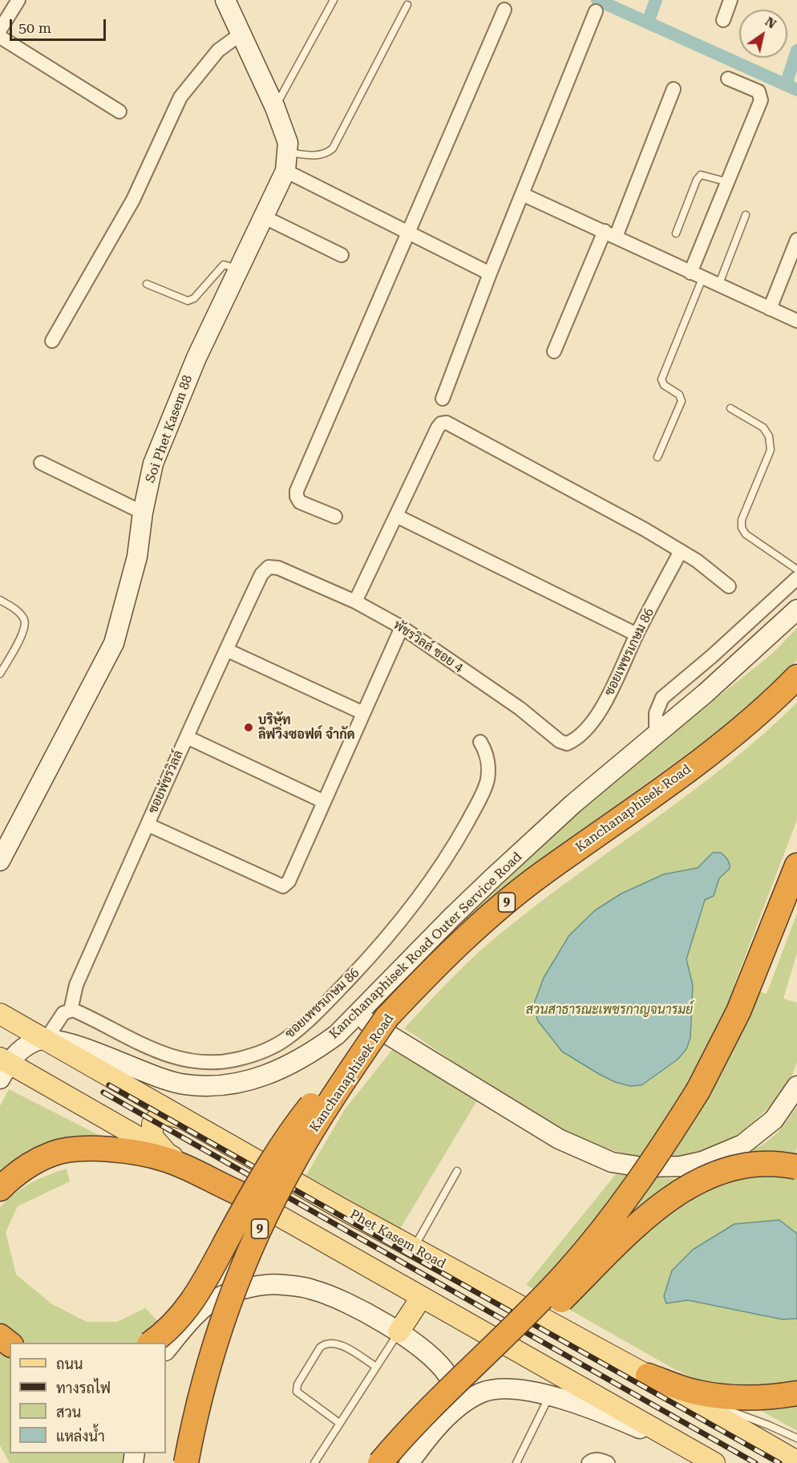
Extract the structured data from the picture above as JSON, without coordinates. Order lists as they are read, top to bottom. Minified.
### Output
{"streets":{"highway":["Kanchanaphisek Road","9"],"main road":["Soi Phet Kasem 88","Kanchanaphisek Road Outer Service Road","Phet Kasem Road"],"street":["พัชรวิลล์ ซอย 4","ซอยเพชรเกษม 86","ซอยพัชรวิลล์"]},"crossings":[["พัชรวิลล์ ซอย 4","ซอยเพชรเกษม 86"],["พัชรวิลล์ ซอย 4","ซอยพัชรวิลล์"],["ซอยเพชรเกษม 86","ซอยพัชรวิลล์"],["Kanchanaphisek Road Outer Service Road","Phet Kasem Road"]],"parks":["สวนสาธารณะเพชรกาญจนารมย์"],"places":["บริษัท ลิฟวิ่งซอฟต์ จำกัด"],"legend":["ถนน","ทางรถไฟ","สวน","แหล่งน้ำ"],"scale_bar":"50 m","north":"top right"}
